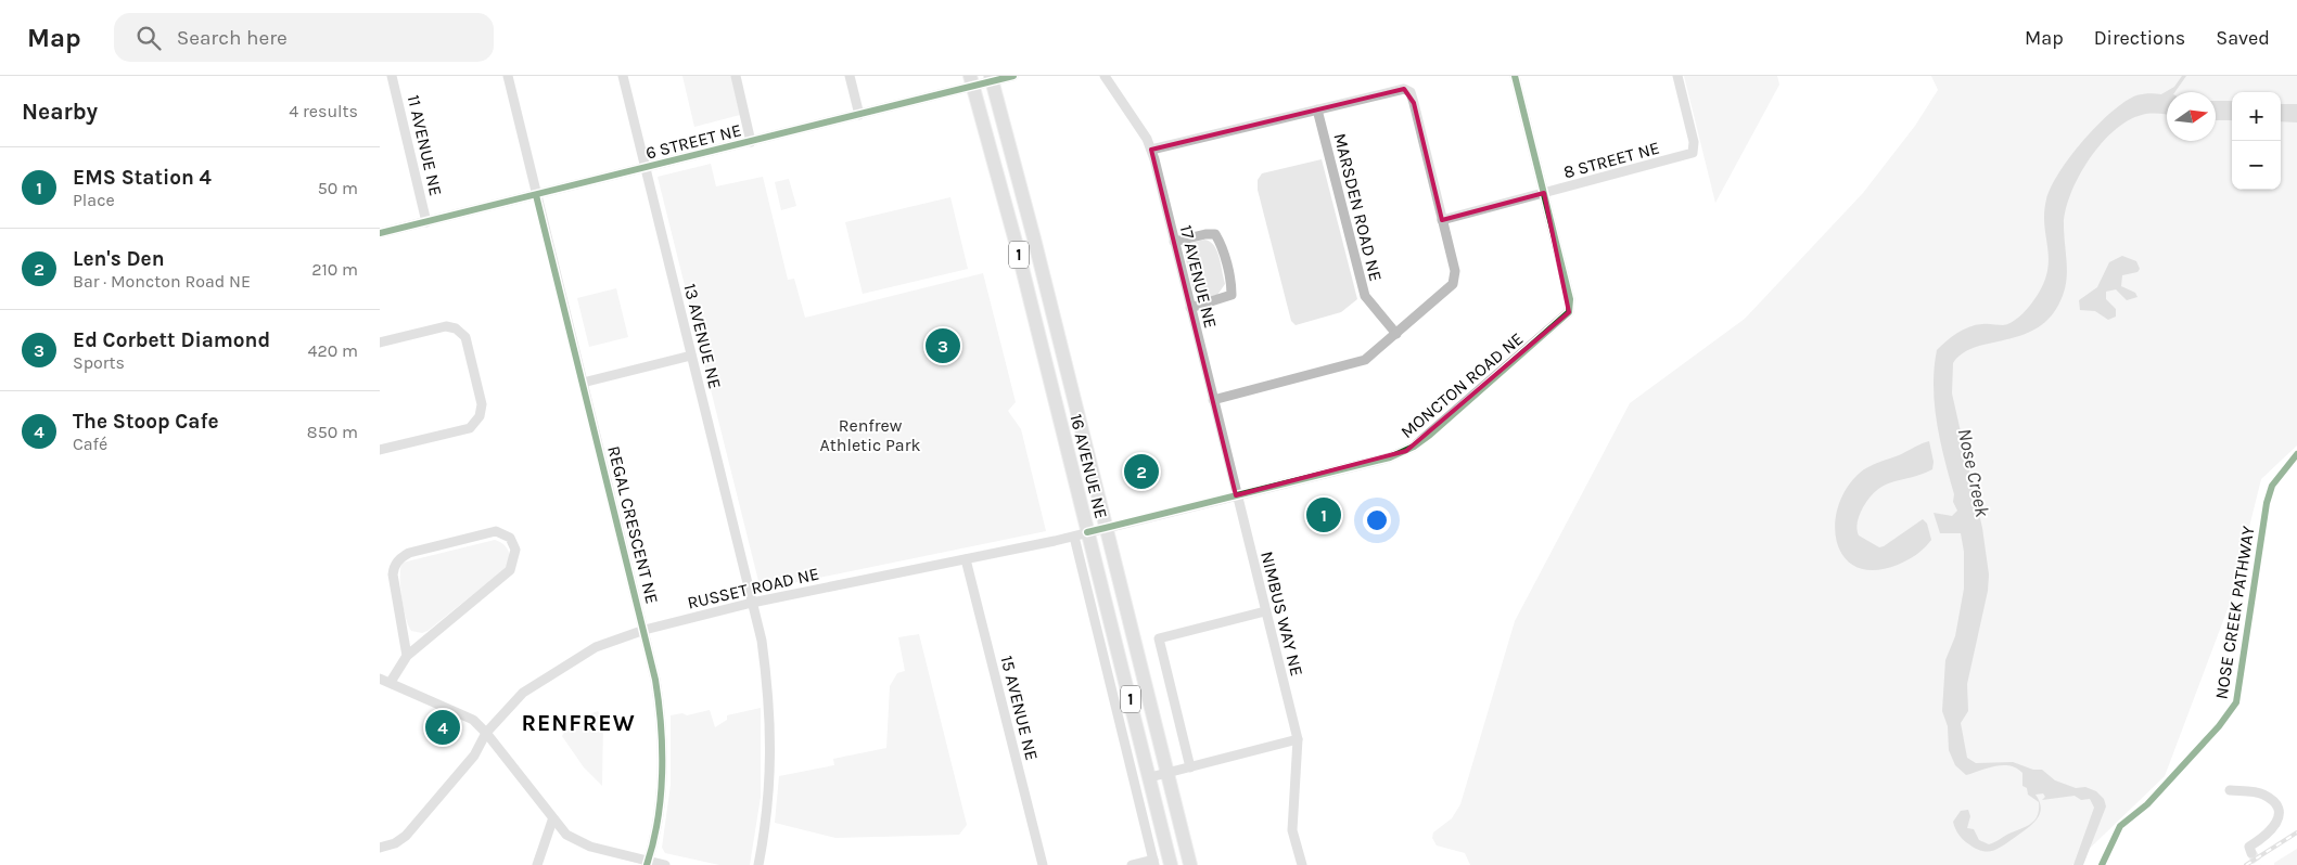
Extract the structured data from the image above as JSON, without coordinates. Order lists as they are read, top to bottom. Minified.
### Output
{"streets":{"highway":["1","16 AVENUE NE"],"street":["6 STREET NE","11 AVENUE NE","8 STREET NE","MARSDEN ROAD NE","17 AVENUE NE","13 AVENUE NE","MONCTON ROAD NE","REGAL CRESCENT NE","RUSSET ROAD NE","NIMBUS WAY NE","15 AVENUE NE"],"cycle path":["NOSE CREEK PATHWAY"]},"crossings":[["6 STREET NE","11 AVENUE NE"],["6 STREET NE","13 AVENUE NE"],["6 STREET NE","16 AVENUE NE"],["6 STREET NE","REGAL CRESCENT NE"],["8 STREET NE","MONCTON ROAD NE"],["17 AVENUE NE","MONCTON ROAD NE"],["17 AVENUE NE","NIMBUS WAY NE"],["13 AVENUE NE","RUSSET ROAD NE"],["MONCTON ROAD NE","16 AVENUE NE"],["MONCTON ROAD NE","RUSSET ROAD NE"],["MONCTON ROAD NE","NIMBUS WAY NE"],["16 AVENUE NE","RUSSET ROAD NE"],["REGAL CRESCENT NE","RUSSET ROAD NE"],["RUSSET ROAD NE","15 AVENUE NE"]],"districts":["RENFREW"],"water":["Nose Creek"],"parks":["Renfrew Athletic Park"],"north":"right","page":{"header":"Map","search":"Search here","nav":["Map","Directions","Saved"],"heading":["Nearby","4 results"],"map_buttons":["+","−"],"list":[{"mark":"1","name":"EMS Station 4","note":"Place","value":"50 m"},{"mark":"2","name":"Len's Den","note":"Bar · Moncton Road NE","value":"210 m"},{"mark":"3","name":"Ed Corbett Diamond","note":"Sports","value":"420 m"},{"mark":"4","name":"The Stoop Cafe","note":"Café","value":"850 m"}],"pins":["3","2","1","4"]}}
